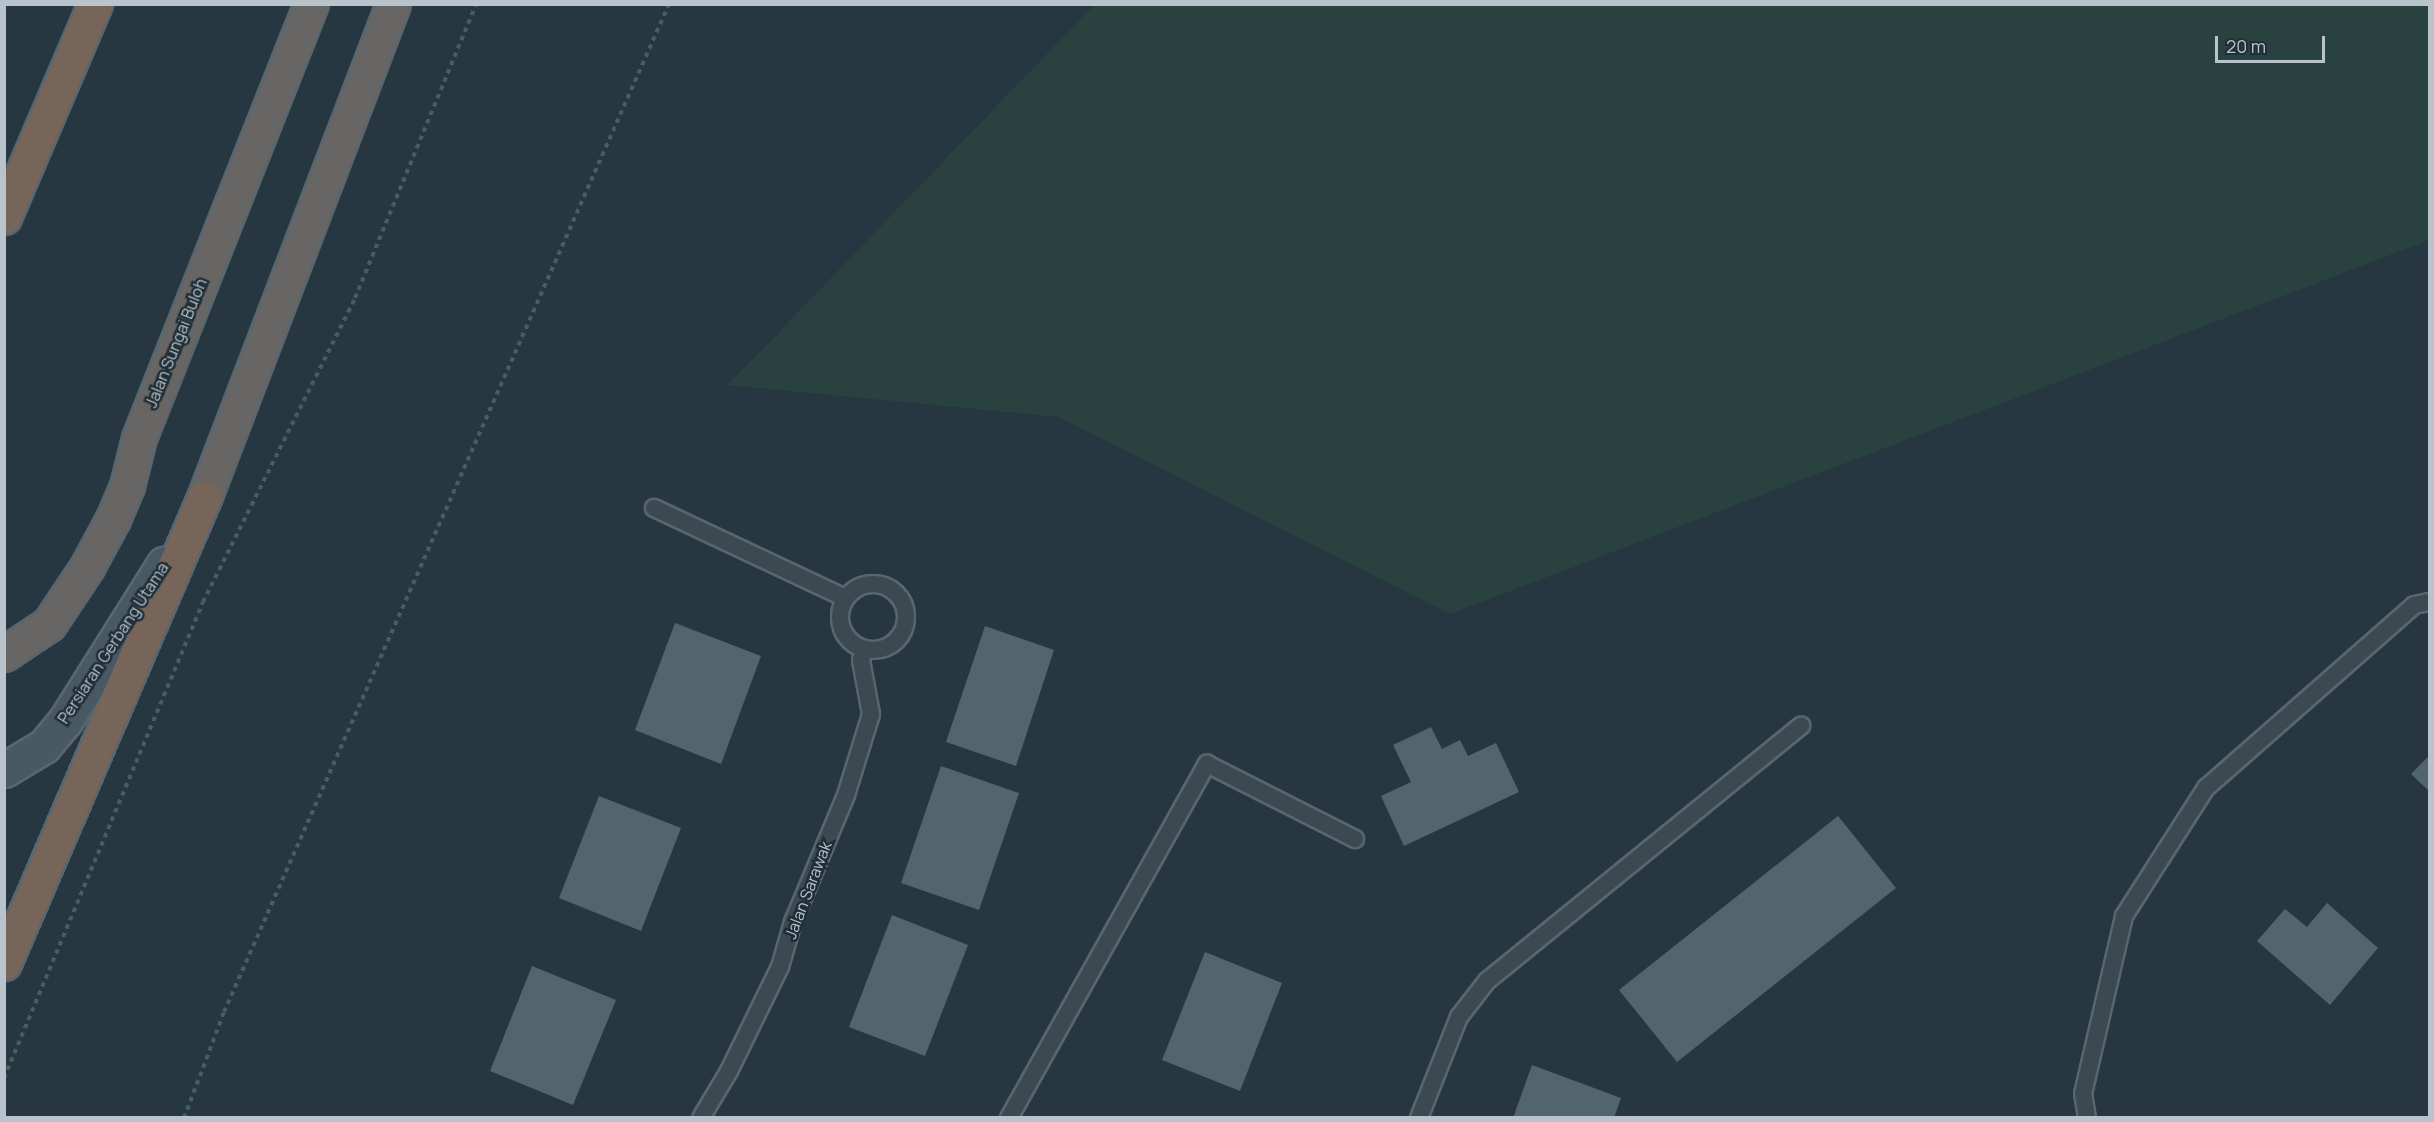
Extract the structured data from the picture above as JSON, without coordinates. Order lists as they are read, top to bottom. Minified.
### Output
{"streets":{"highway":["Jalan Sungai Buloh"],"main road":["Persiaran Gerbang Utama"],"lane":["Jalan Sarawak"]},"scale_bar":"20 m"}
